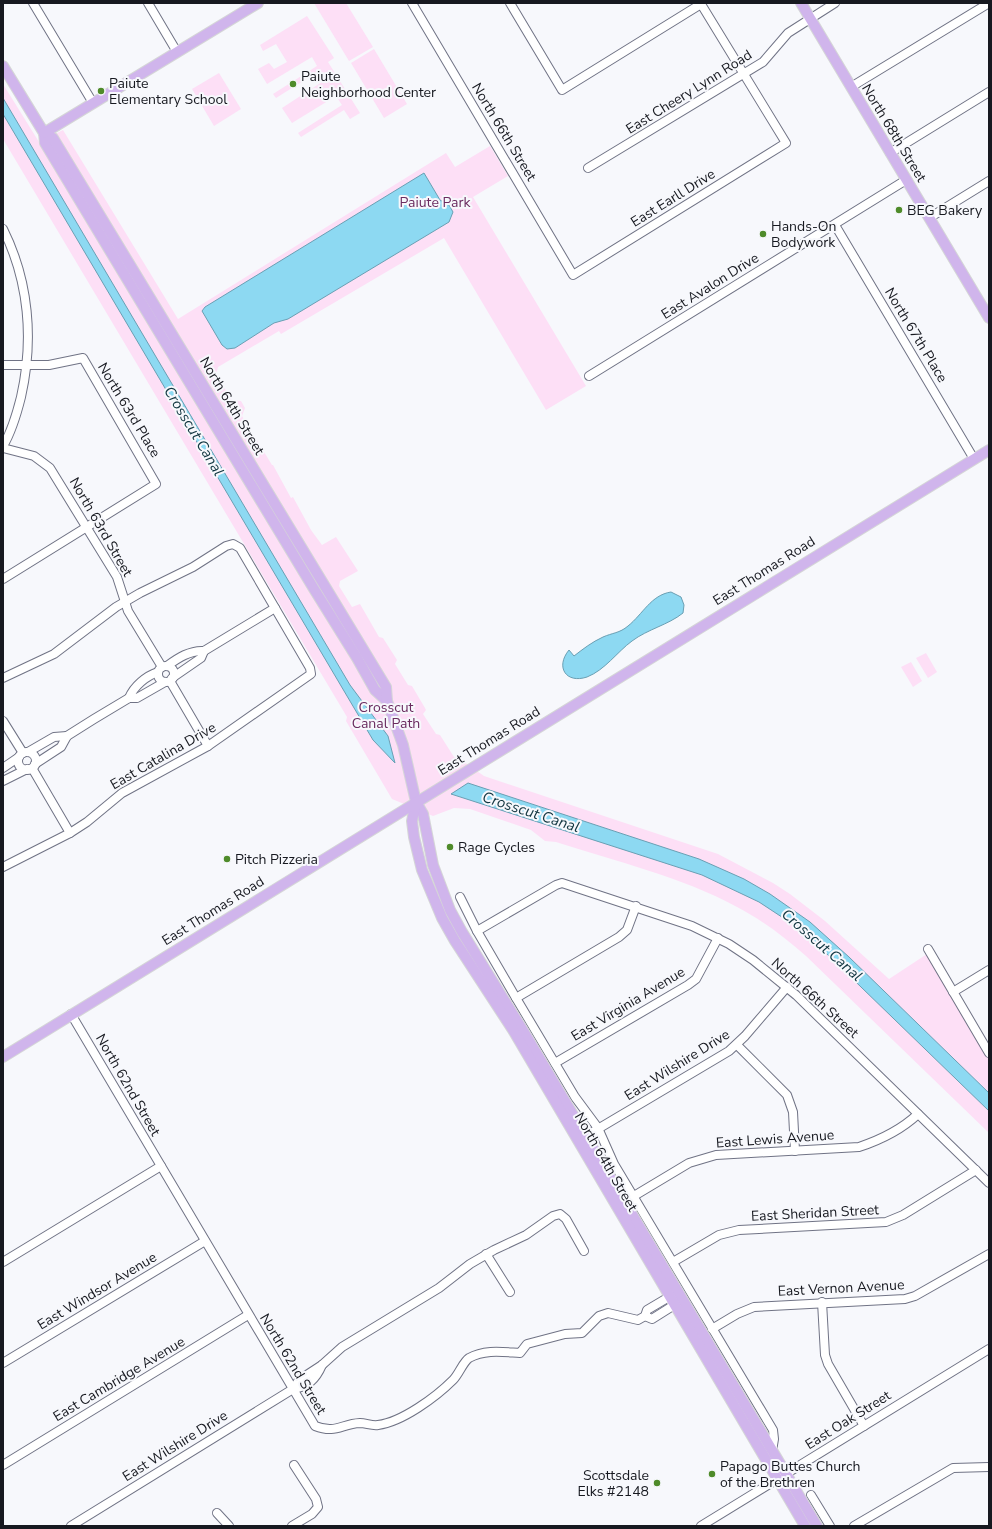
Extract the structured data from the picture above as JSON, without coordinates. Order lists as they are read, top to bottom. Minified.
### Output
{"streets":{"main road":["North 68th Street","North 64th Street","East Thomas Road"],"street":["East Cheery Lynn Road","North 66th Street","East Earll Drive","East Avalon Drive","North 67th Place","North 63rd Place","North 63rd Street","East Catalina Drive","East Virginia Avenue","East Wilshire Drive","North 62nd Street","East Lewis Avenue","East Sheridan Street","East Vernon Avenue","East Windsor Avenue","East Cambridge Avenue","East Oak Street"]},"crossings":[["East Cheery Lynn Road","North 68th Street"],["East Cheery Lynn Road","East Earll Drive"],["North 66th Street","East Earll Drive"],["North 66th Street","North 64th Street"],["North 66th Street","East Virginia Avenue"],["North 66th Street","East Wilshire Drive"],["North 66th Street","East Lewis Avenue"],["North 66th Street","East Sheridan Street"],["North 68th Street","East Avalon Drive"],["East Avalon Drive","North 67th Place"],["North 67th Place","East Thomas Road"],["North 64th Street","East Thomas Road"],["North 64th Street","East Virginia Avenue"],["North 64th Street","East Wilshire Drive"],["North 64th Street","North 62nd Street"],["North 64th Street","East Lewis Avenue"],["North 64th Street","East Sheridan Street"],["North 64th Street","East Vernon Avenue"],["North 64th Street","East Oak Street"],["North 63rd Place","North 63rd Street"],["East Thomas Road","North 62nd Street"],["East Wilshire Drive","North 62nd Street"],["North 62nd Street","East Windsor Avenue"],["North 62nd Street","East Cambridge Avenue"]],"water":["Crosscut Canal"],"parks":["Paiute Park","Crosscut Canal Path"],"places":["Paiute Neighborhood Center","Paiute Elementary School","BEG Bakery","Hands-On Bodywork","Rage Cycles","Pitch Pizzeria","Papago Buttes Church of the Brethren","Scottsdale Elks #2148"]}
